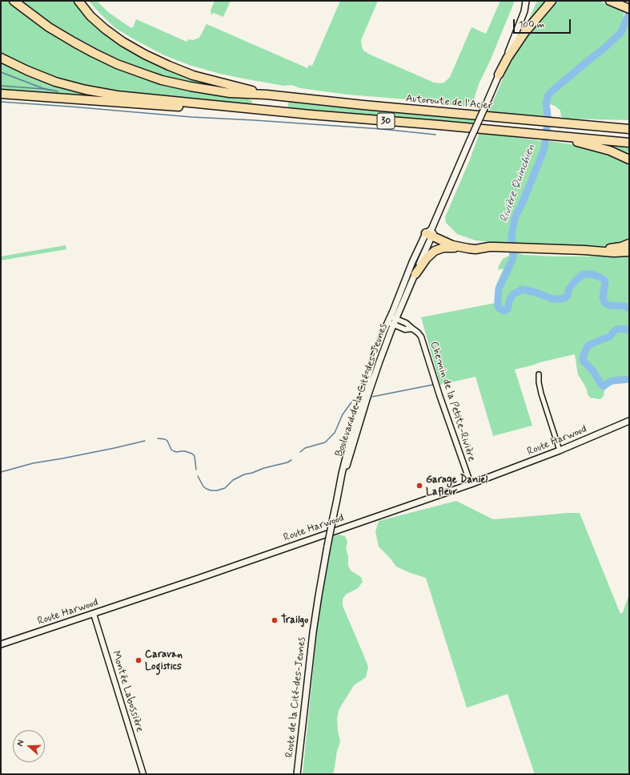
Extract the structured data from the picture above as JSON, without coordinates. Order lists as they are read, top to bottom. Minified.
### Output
{"streets":{"highway":["Autoroute de l'Acier","30"],"main road":["Boulevard de la Cité-des-Jeunes","Route Harwood","Route de la Cité-des-Jeunes"],"street":["Chemin de la Petite-Rivière","Montée Labossière"]},"crossings":[["Boulevard de la Cité-des-Jeunes","Chemin de la Petite-Rivière"],["Boulevard de la Cité-des-Jeunes","Route de la Cité-des-Jeunes"],["Chemin de la Petite-Rivière","Route Harwood"],["Route Harwood","Montée Labossière"]],"water":["Rivière Quinchien"],"places":["Garage Daniel Lafleur","Trailgo","Caravan Logistics"],"scale_bar":"100 m","north":"left"}
